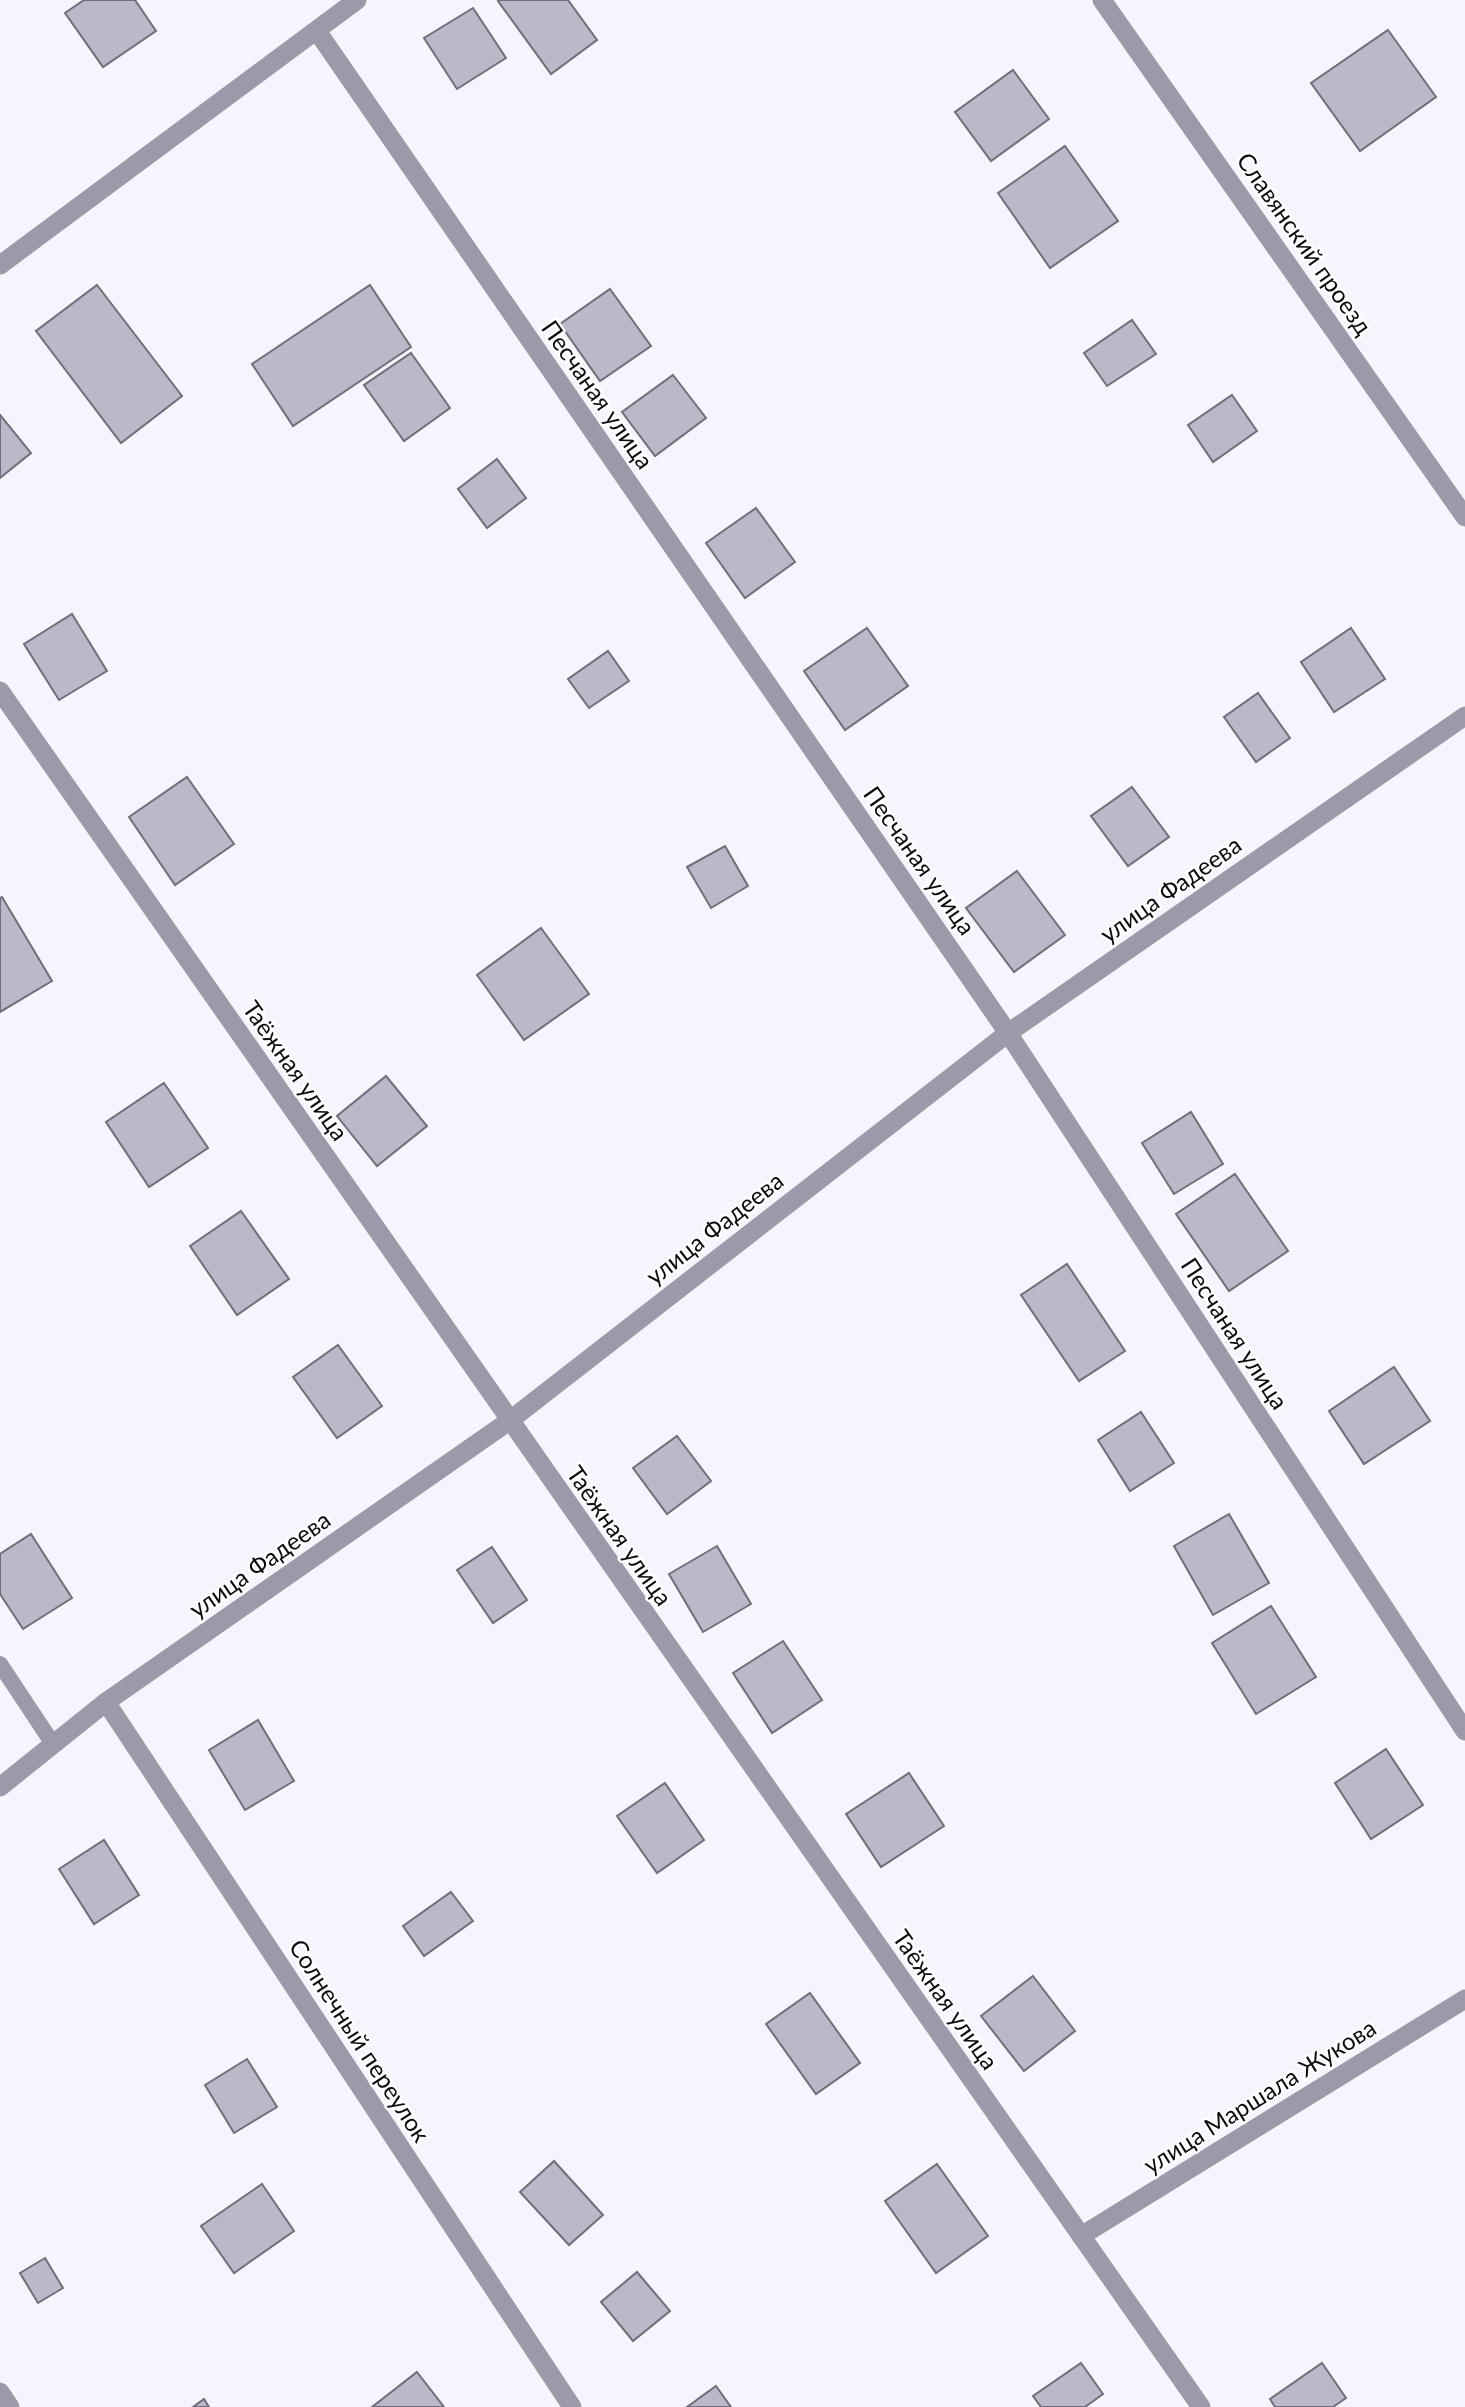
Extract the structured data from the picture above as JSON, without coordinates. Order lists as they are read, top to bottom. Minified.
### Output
{"streets":{"street":["Славянский проезд","Песчаная улица","улица Фадеева","Таёжная улица","Солнечный переулок","улица Маршала Жукова"]},"crossings":[["Песчаная улица","улица Фадеева"],["улица Фадеева","Таёжная улица"],["улица Фадеева","Солнечный переулок"],["Таёжная улица","улица Маршала Жукова"]]}
